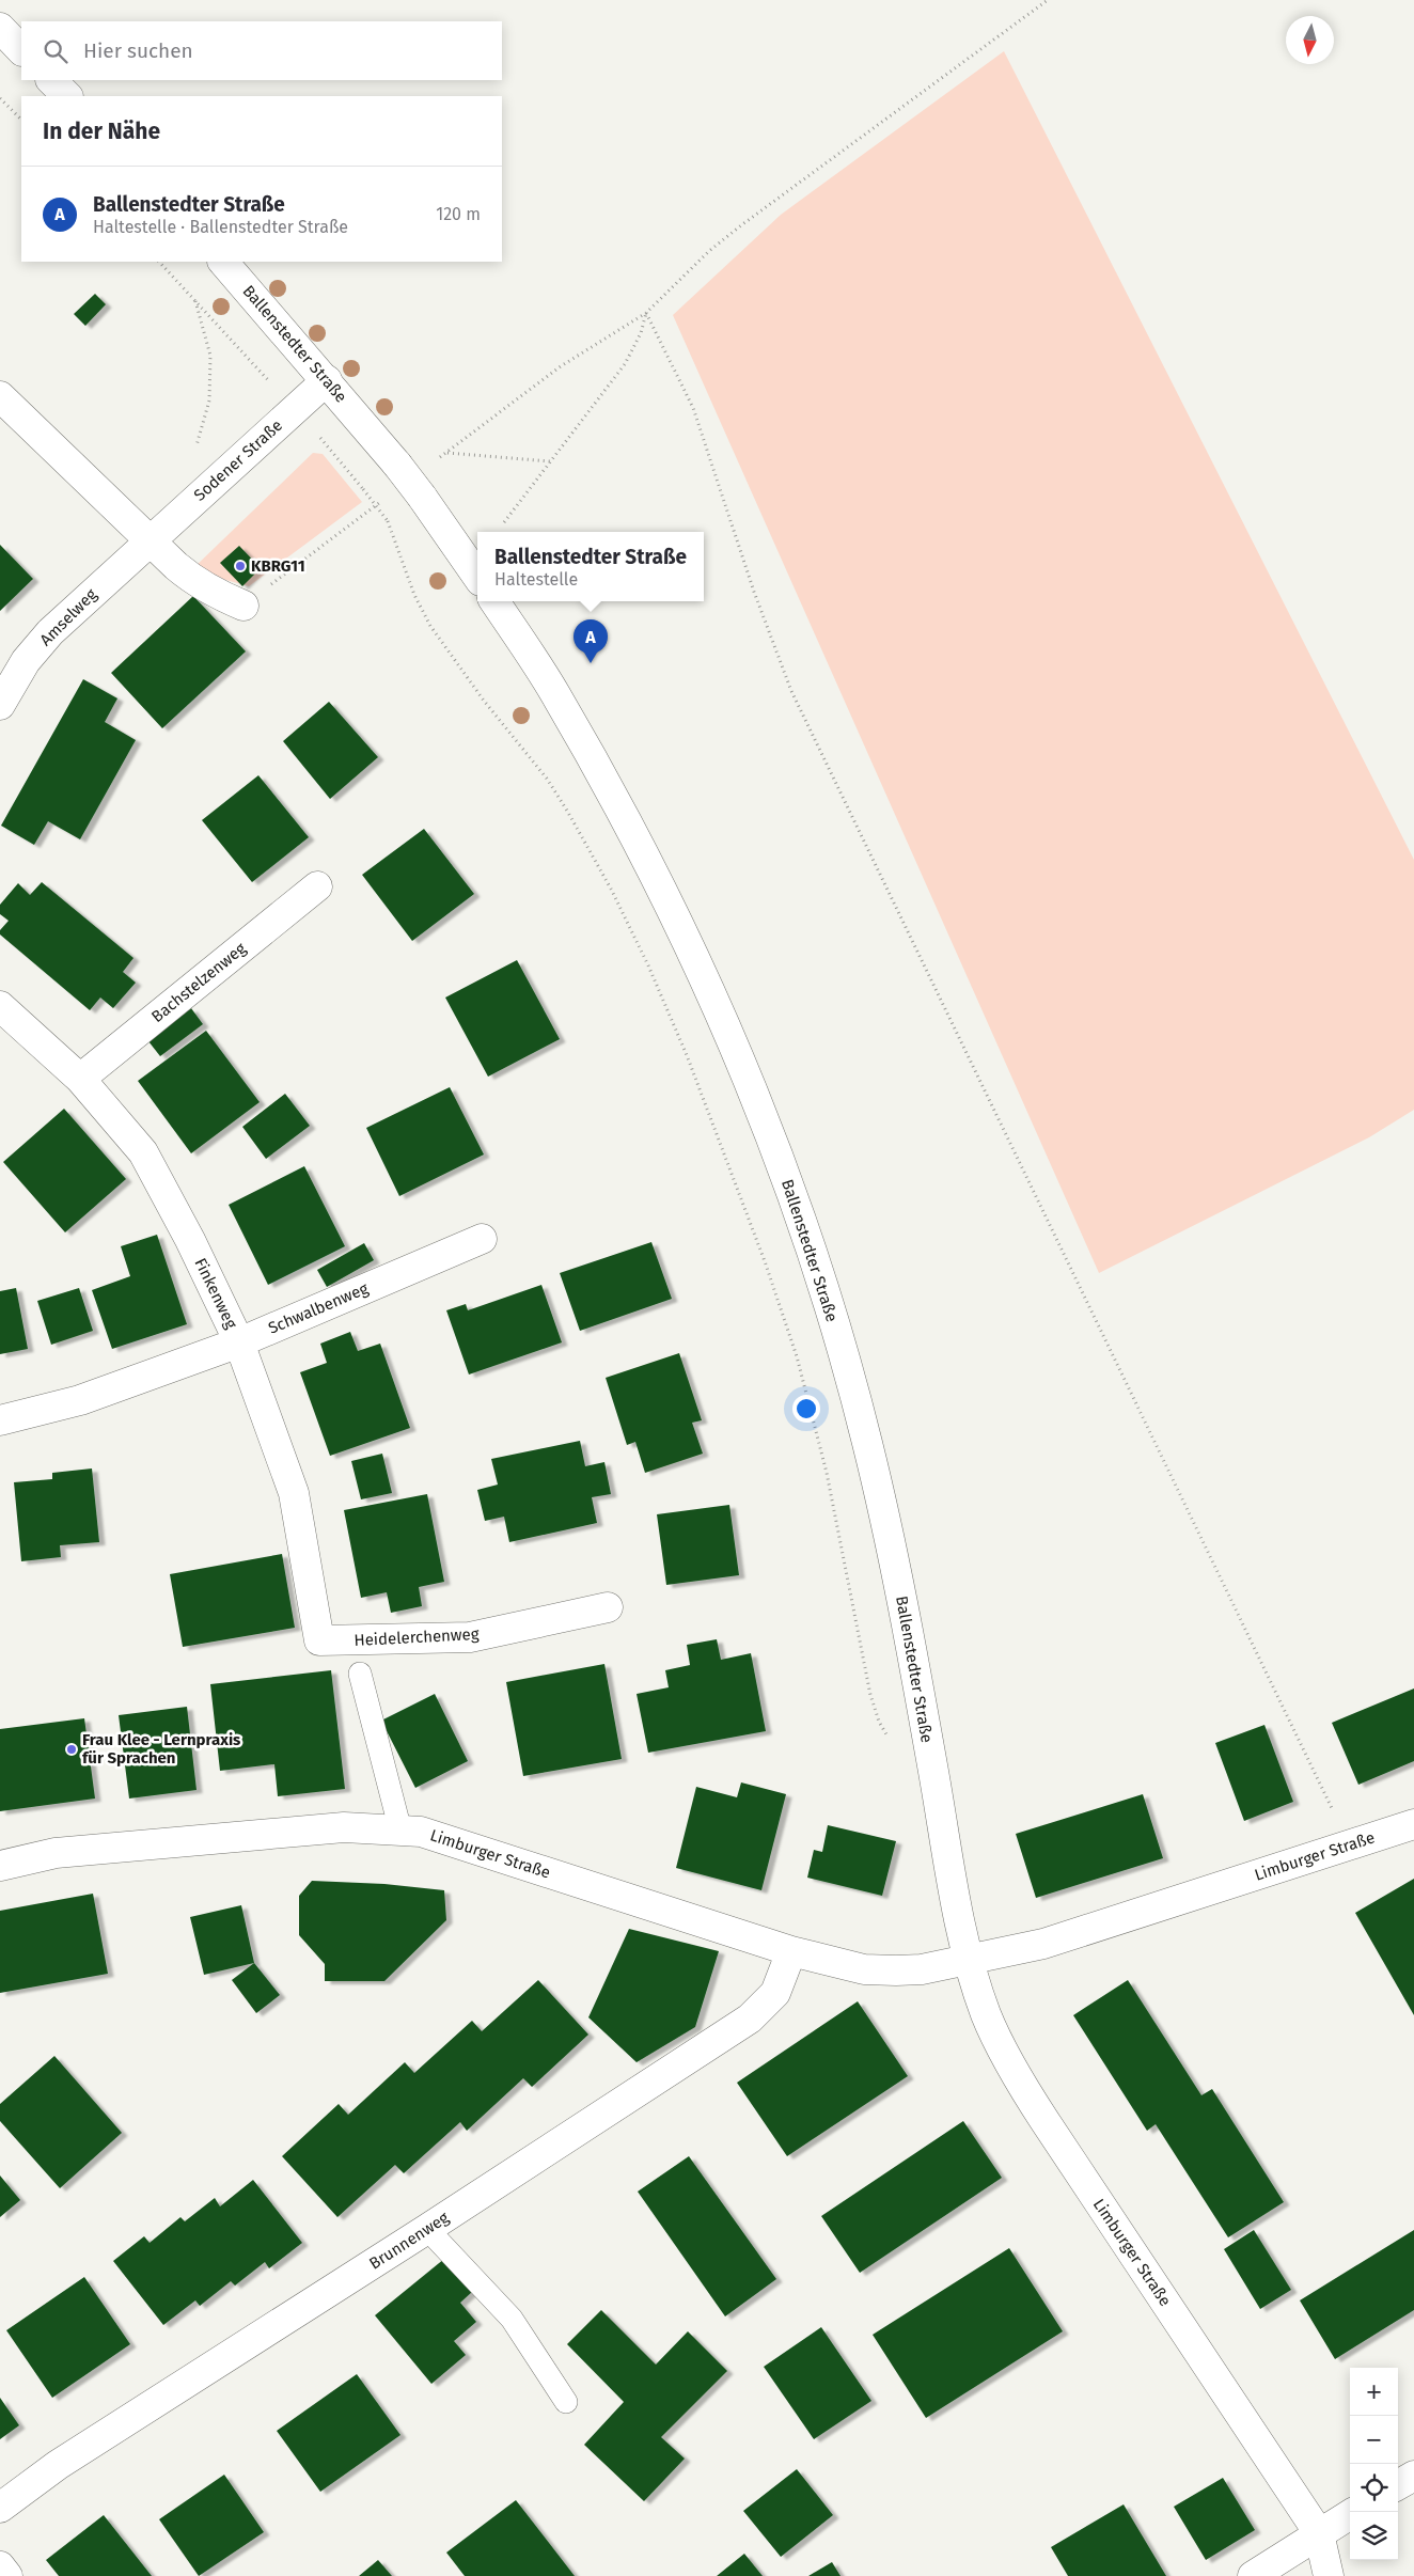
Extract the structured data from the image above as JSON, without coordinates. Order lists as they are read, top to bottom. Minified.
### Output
{"streets":{"street":["Ballenstedter Straße","Sodener Straße","Amselweg","Bachstelzenweg","Finkenweg","Schwalbenweg","Heidelerchenweg","Limburger Straße","Brunnenweg"]},"crossings":[["Ballenstedter Straße","Sodener Straße"],["Ballenstedter Straße","Limburger Straße"],["Sodener Straße","Amselweg"],["Bachstelzenweg","Finkenweg"],["Finkenweg","Schwalbenweg"],["Finkenweg","Heidelerchenweg"],["Limburger Straße","Brunnenweg"]],"places":["KBRG11","Frau Klee - Lernpraxis für Sprachen"],"north":"bottom","page":{"search":"Hier suchen","heading":"In der Nähe","list":[{"mark":"A","name":"Ballenstedter Straße","note":"Haltestelle · Ballenstedter Straße","value":"120 m"}],"popup":["Ballenstedter Straße","Haltestelle"],"pins":"A","map_buttons":["+","−"]}}
